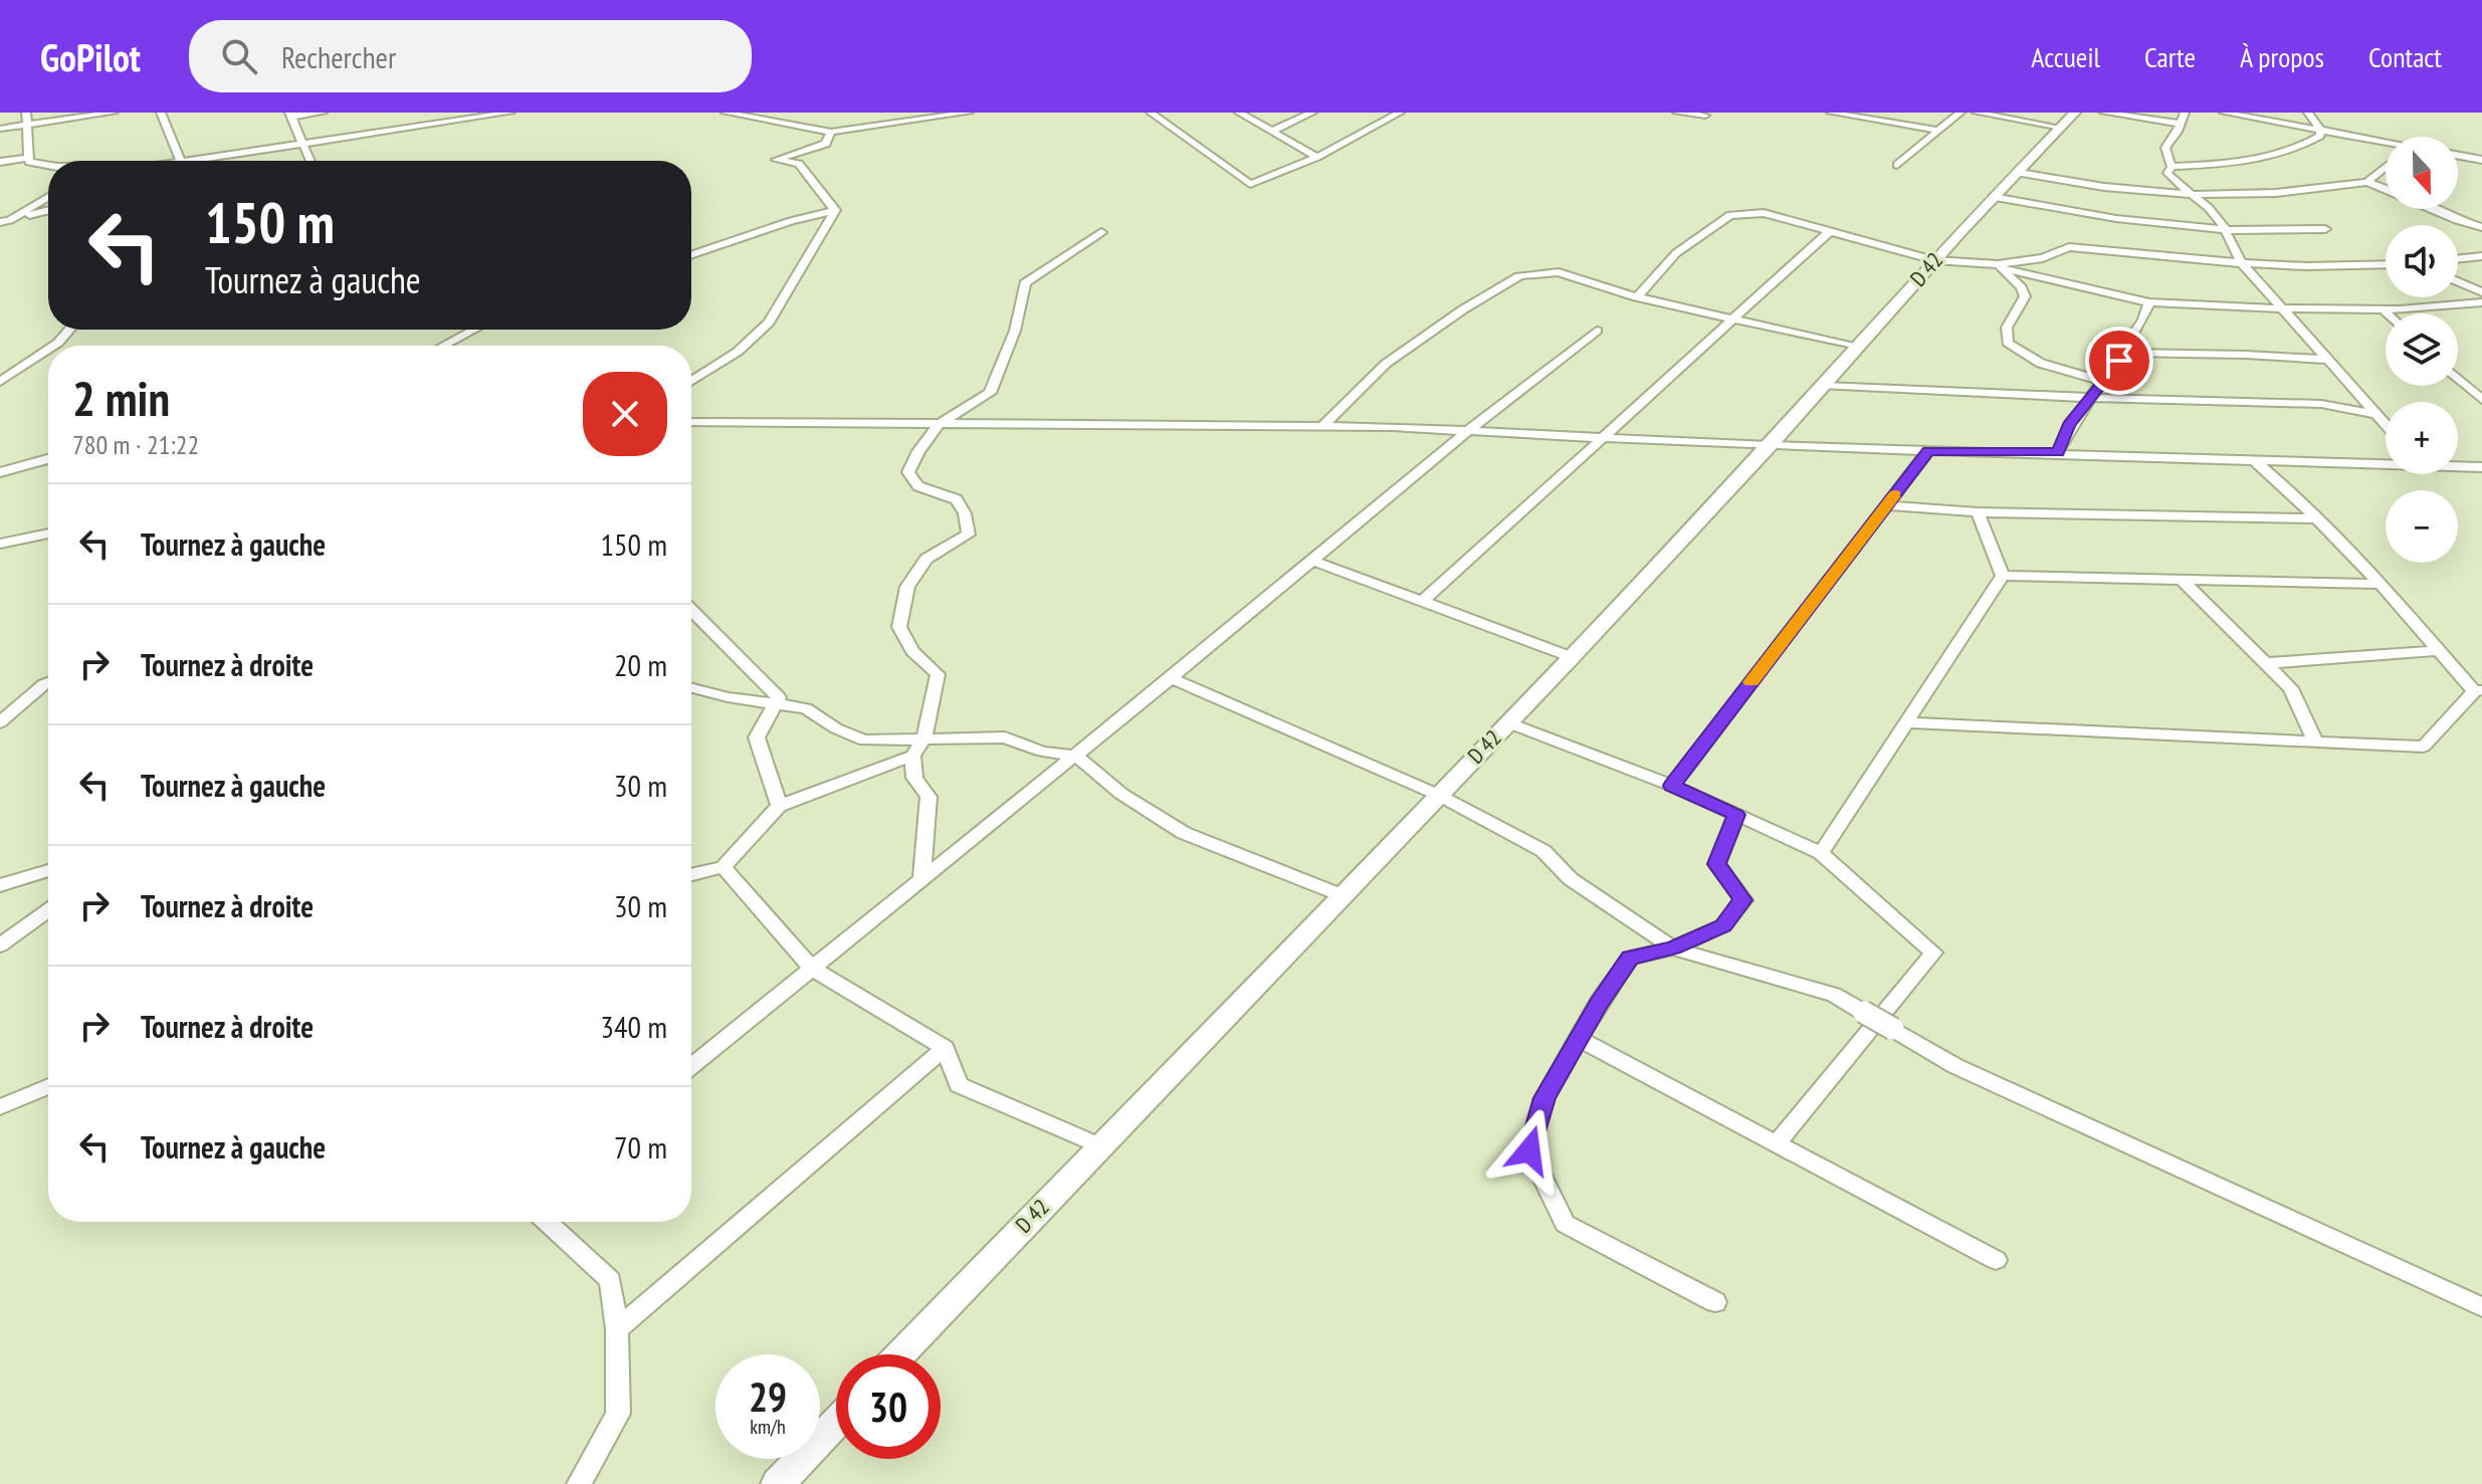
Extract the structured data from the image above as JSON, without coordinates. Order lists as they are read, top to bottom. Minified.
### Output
{"streets":{"street":["D 42"]},"north":"bottom","page":{"header":"GoPilot","search":"Rechercher","nav":["Accueil","Carte","À propos","Contact"],"map_buttons":["+","−"],"turn":["150 m","Tournez à gauche"],"heading":["2 min","780 m · 21:22"],"list":[{"name":"Tournez à gauche","value":"150 m"},{"name":"Tournez à droite","value":"20 m"},{"name":"Tournez à gauche","value":"30 m"},{"name":"Tournez à droite","value":"30 m"},{"name":"Tournez à droite","value":"340 m"},{"name":"Tournez à gauche","value":"70 m"}],"speed":"29 km/h","limit":"30"}}
